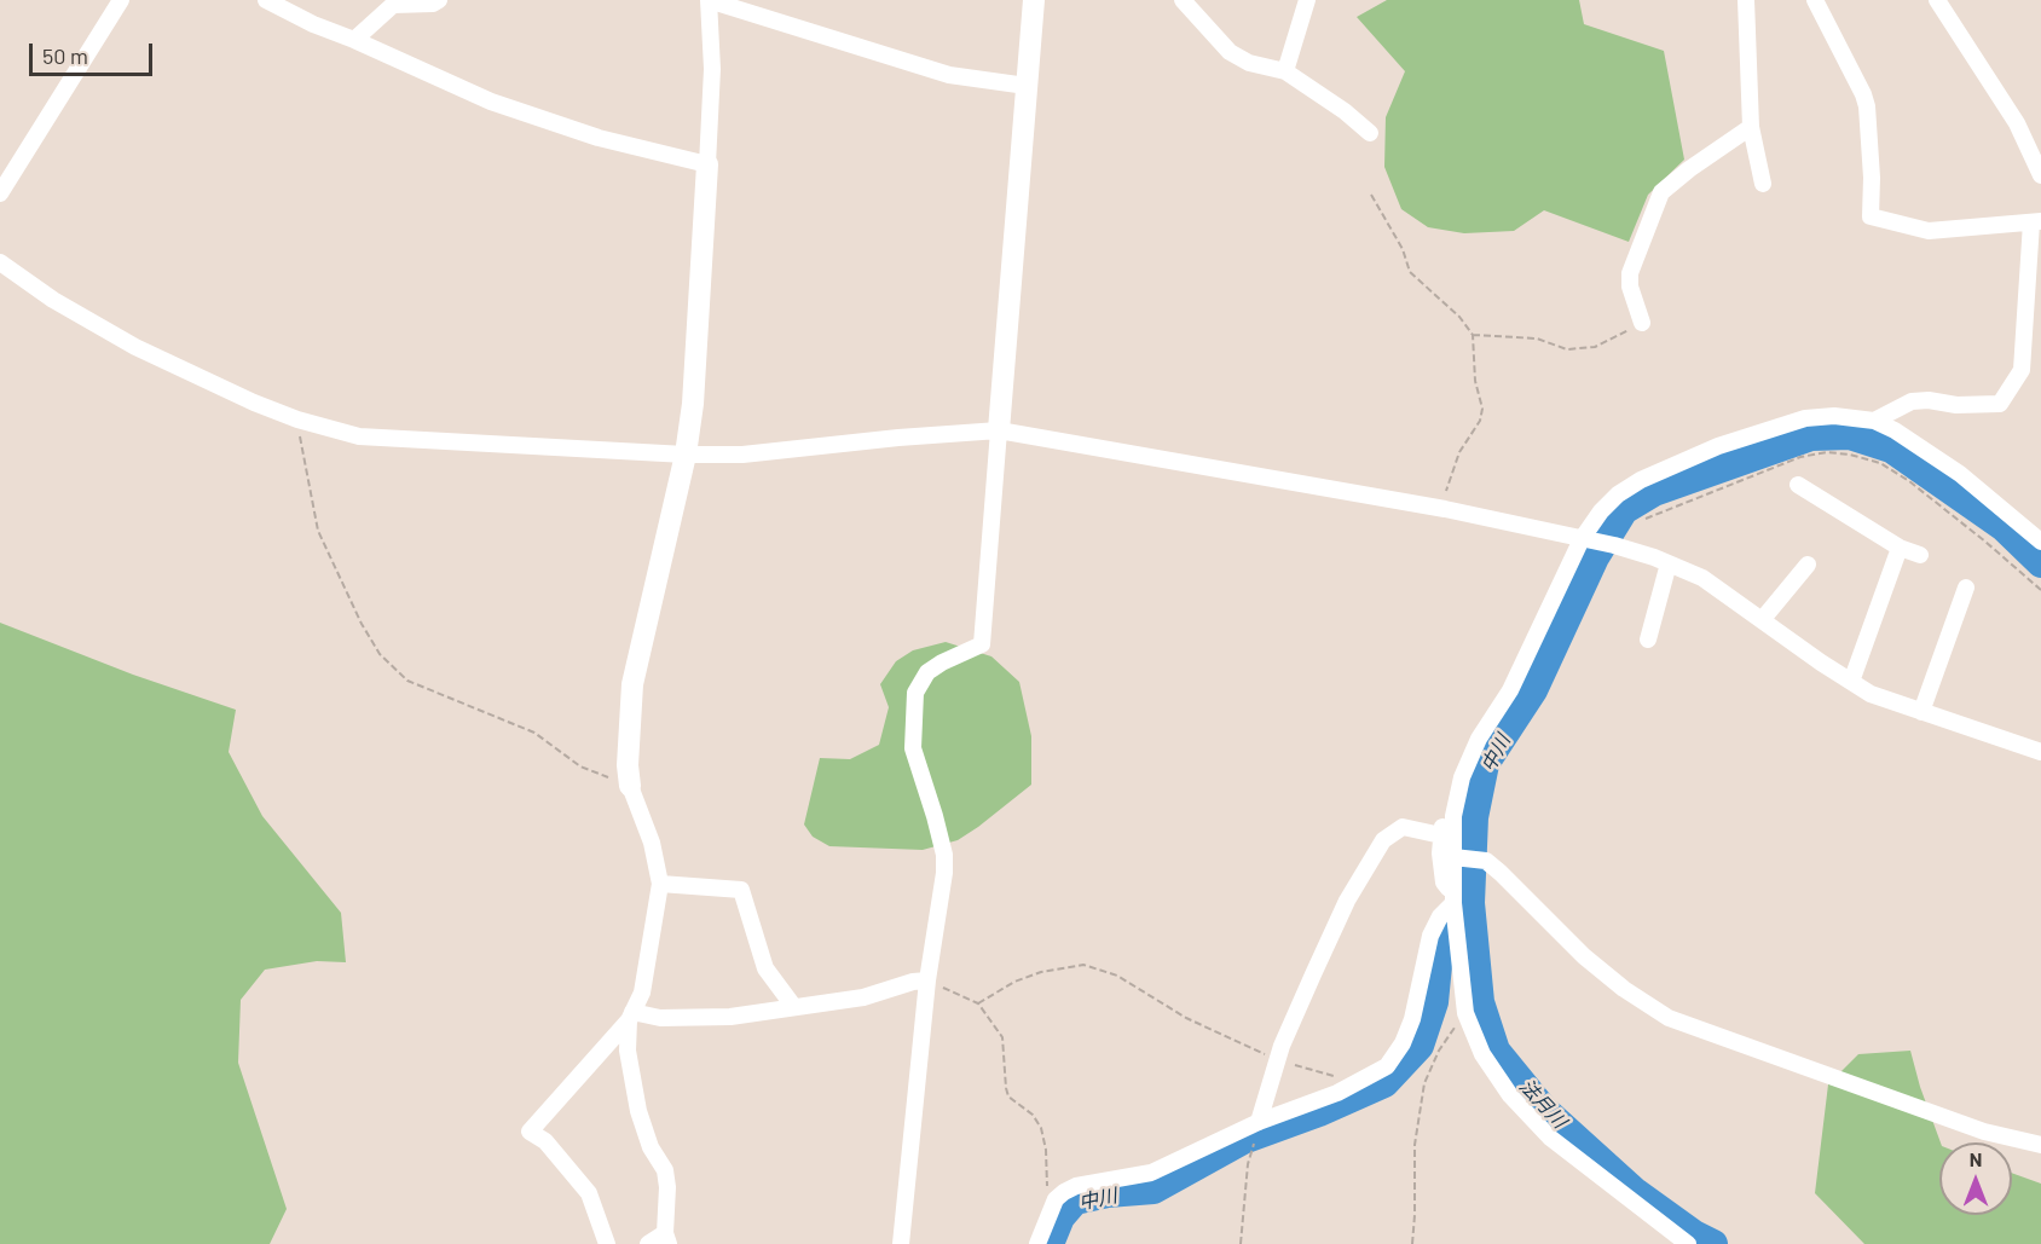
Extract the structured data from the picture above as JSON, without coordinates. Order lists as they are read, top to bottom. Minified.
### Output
{"water":["中川","法月川"],"scale_bar":"50 m","north":"top"}
